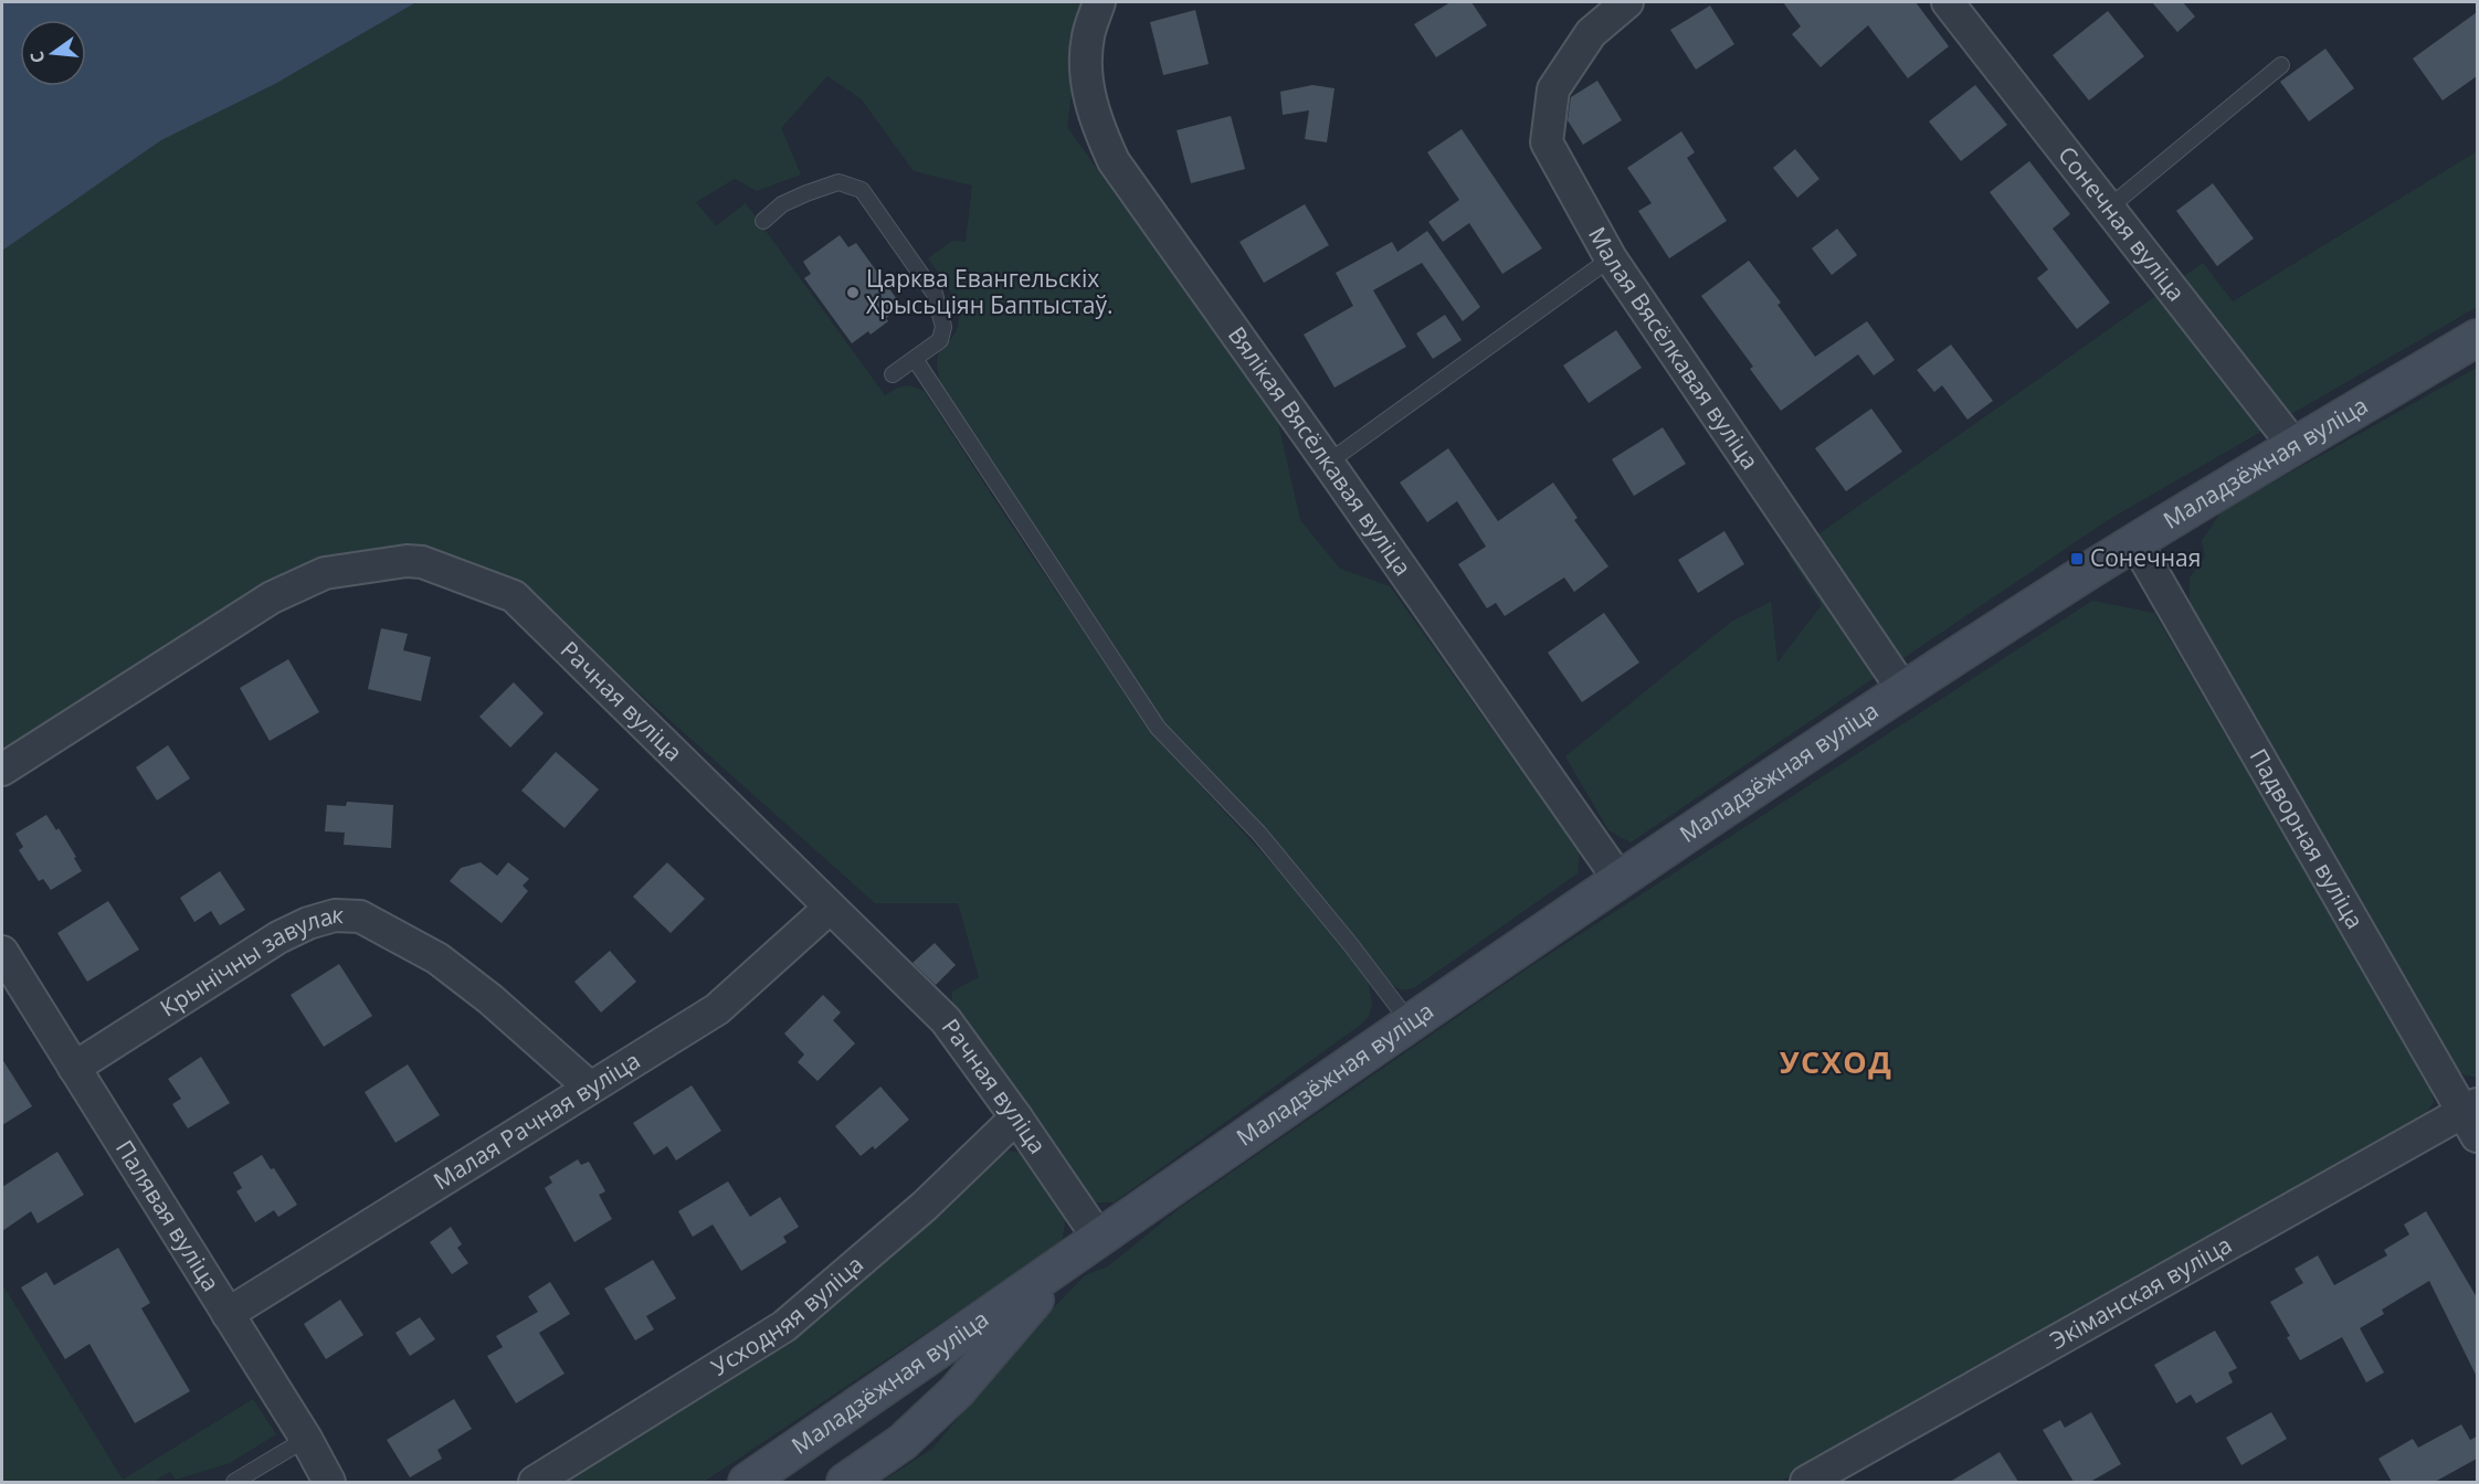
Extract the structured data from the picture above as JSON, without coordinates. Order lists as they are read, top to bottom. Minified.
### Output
{"streets":{"main road":["Маладзёжная вуліца"],"street":["Сонечная вуліца","Малая Вясёлкавая вуліца","Вялікая Вясёлкавая вуліца","Рачная вуліца","Падворная вуліца","Крынічны завулак","Малая Рачная вуліца","Палявая вуліца","Экіманская вуліца","Усходняя вуліца"]},"crossings":[["Сонечная вуліца","Маладзёжная вуліца"],["Малая Вясёлкавая вуліца","Маладзёжная вуліца"],["Вялікая Вясёлкавая вуліца","Маладзёжная вуліца"],["Маладзёжная вуліца","Рачная вуліца"],["Маладзёжная вуліца","Падворная вуліца"],["Рачная вуліца","Малая Рачная вуліца"],["Рачная вуліца","Усходняя вуліца"],["Падворная вуліца","Экіманская вуліца"],["Крынічны завулак","Малая Рачная вуліца"],["Крынічны завулак","Палявая вуліца"],["Малая Рачная вуліца","Палявая вуліца"]],"districts":["УСХОД"],"places":{"other":["Царква Евангельскіх Хрысьціян Баптыстаў."],"transit":["Сонечная"]},"north":"left"}
